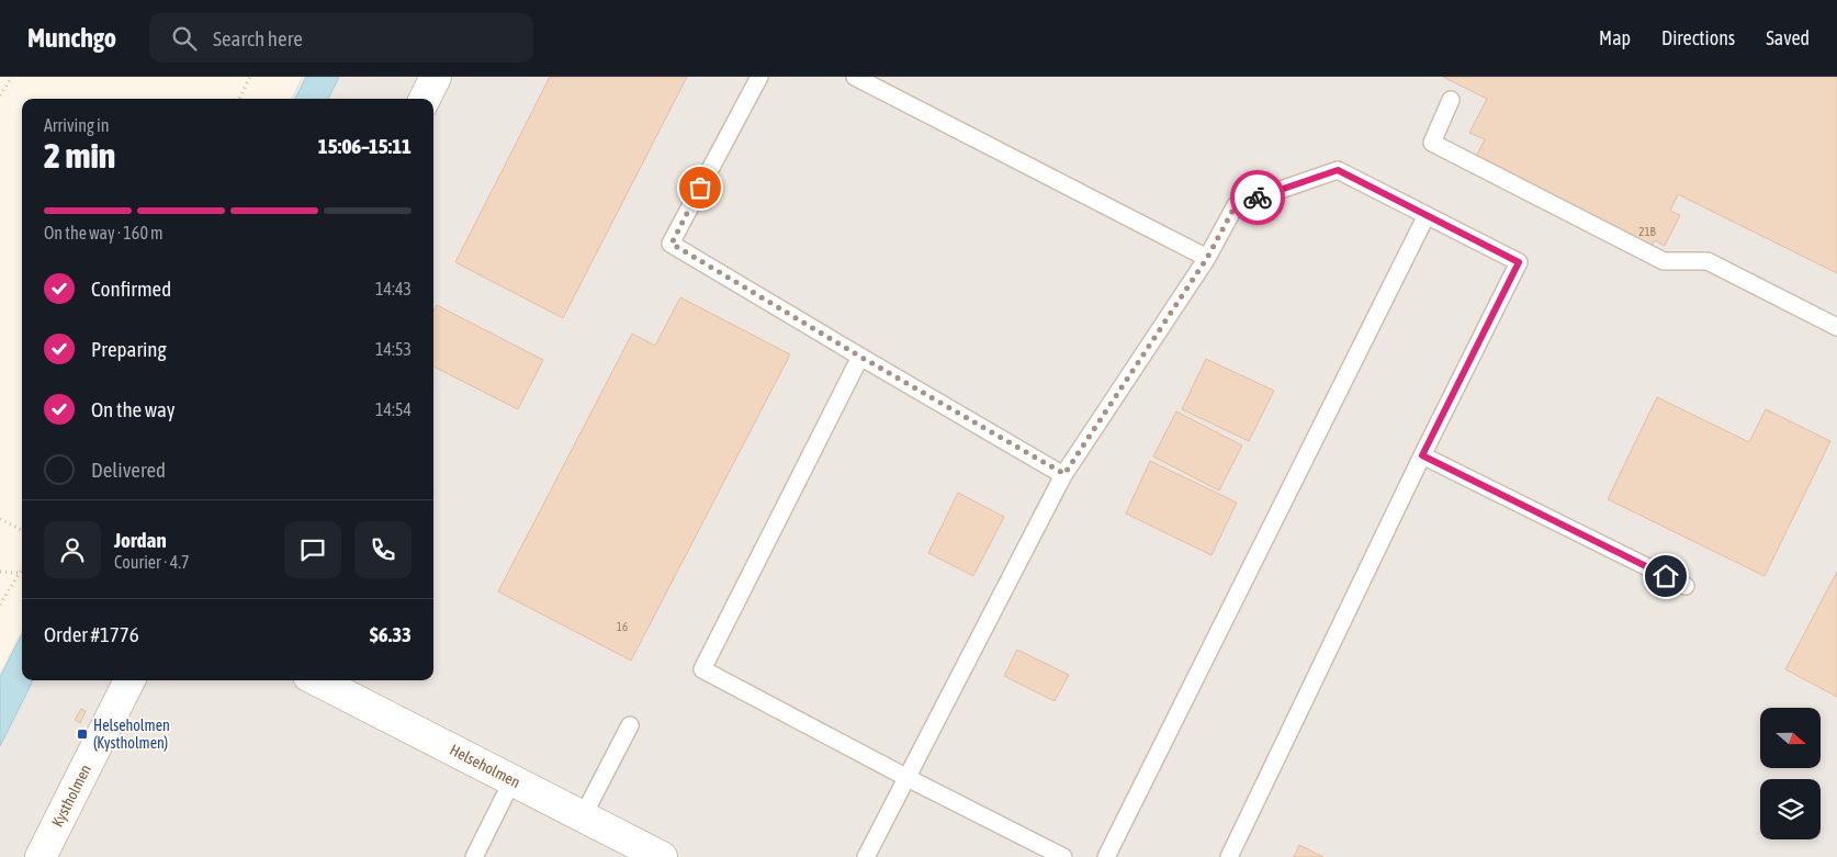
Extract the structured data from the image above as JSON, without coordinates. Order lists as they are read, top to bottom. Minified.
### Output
{"streets":{"street":["Helseholmen","Kystholmen"]},"places":{"transit":["Helseholmen (Kystholmen)"]},"house_numbers":["21B","16"],"north":"right","page":{"header":"Munchgo","search":"Search here","nav":["Map","Directions","Saved"],"heading":["2 min","Arriving in","15:06–15:11"],"panel":["Jordan","Courier · 4.7","Order #1776","$6.33"],"bar":"On the way · 160 m","list":[["Confirmed","14:43"],["Preparing","14:53"],["On the way","14:54"],"Delivered"]}}
